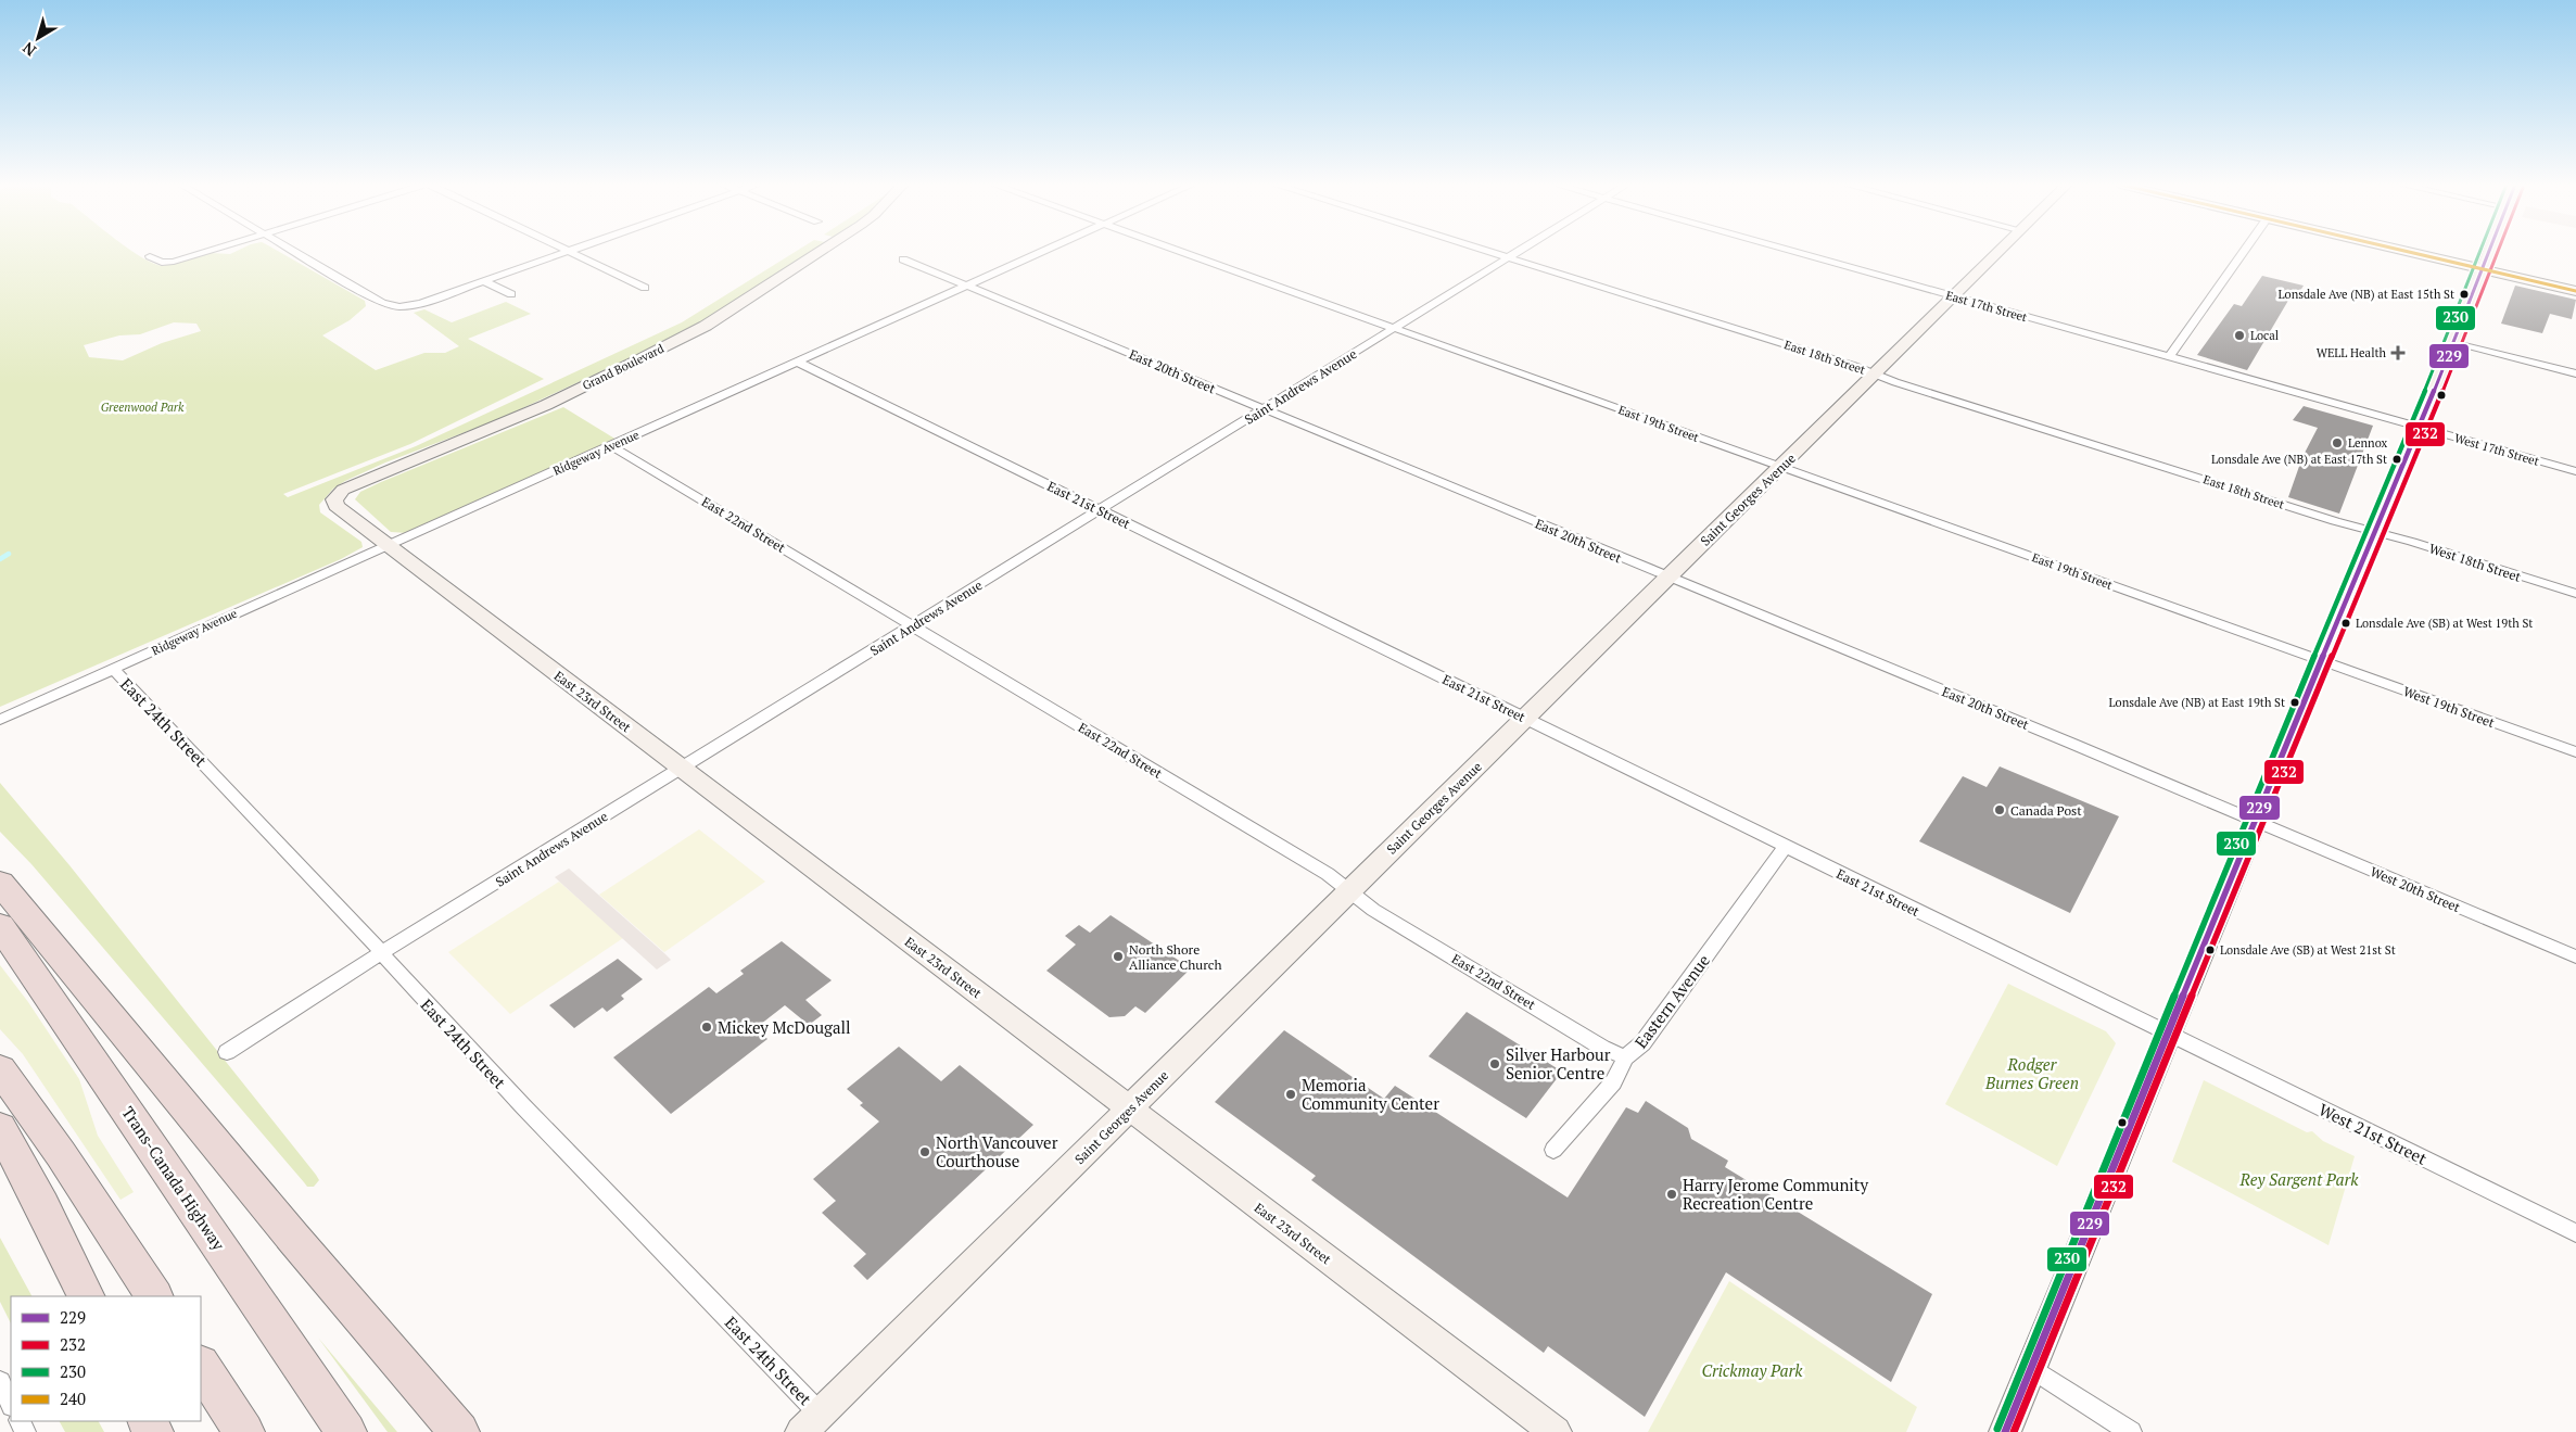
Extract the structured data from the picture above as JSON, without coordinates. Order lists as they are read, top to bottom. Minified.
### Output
{"streets":{"highway":["Trans-Canada Highway"],"street":["East 17th Street","East 18th Street","Grand Boulevard","East 20th Street","Saint Andrews Avenue","East 19th Street","West 17th Street","Ridgeway Avenue","Saint Georges Avenue","East 21st Street","East 22nd Street","West 18th Street","East 23rd Street","West 19th Street","East 24th Street","West 20th Street","Eastern Avenue","West 21st Street"]},"crossings":[["East 17th Street","West 17th Street"],["East 17th Street","Saint Georges Avenue"],["East 18th Street","Saint Andrews Avenue"],["East 18th Street","Saint Georges Avenue"],["East 18th Street","West 18th Street"],["Grand Boulevard","East 23rd Street"],["East 20th Street","Saint Andrews Avenue"],["East 20th Street","Ridgeway Avenue"],["East 20th Street","Saint Georges Avenue"],["East 20th Street","West 20th Street"],["Saint Andrews Avenue","East 19th Street"],["Saint Andrews Avenue","East 21st Street"],["Saint Andrews Avenue","East 22nd Street"],["Saint Andrews Avenue","East 23rd Street"],["Saint Andrews Avenue","East 24th Street"],["East 19th Street","Saint Georges Avenue"],["East 19th Street","West 19th Street"],["Ridgeway Avenue","East 21st Street"],["Ridgeway Avenue","East 22nd Street"],["Ridgeway Avenue","East 23rd Street"],["Ridgeway Avenue","East 24th Street"],["Saint Georges Avenue","East 21st Street"],["Saint Georges Avenue","East 22nd Street"],["Saint Georges Avenue","East 23rd Street"],["Saint Georges Avenue","East 24th Street"],["East 21st Street","Eastern Avenue"],["East 21st Street","West 21st Street"],["East 22nd Street","Eastern Avenue"]],"parks":["Greenwood Park","Rodger Burnes Green","Rey Sargent Park","Crickmay Park"],"places":{"other":["Lonsdale Ave (NB) at East 15th St","Local","Lennox","Lonsdale Ave (NB) at East 17th St","Lonsdale Ave (SB) at West 19th St","Lonsdale Ave (NB) at East 19th St","Canada Post","Lonsdale Ave (SB) at West 21st St","North Shore Alliance Church","Mickey McDougall","Silver Harbour Senior Centre","Memoria Community Center","North Vancouver Courthouse","Harry Jerome Community Recreation Centre"],"health":["WELL Health"]},"lines":["transit line 229","transit line 232","transit line 230","transit line 240"],"legend":["229","232","230","240"],"north":"bottom left"}
